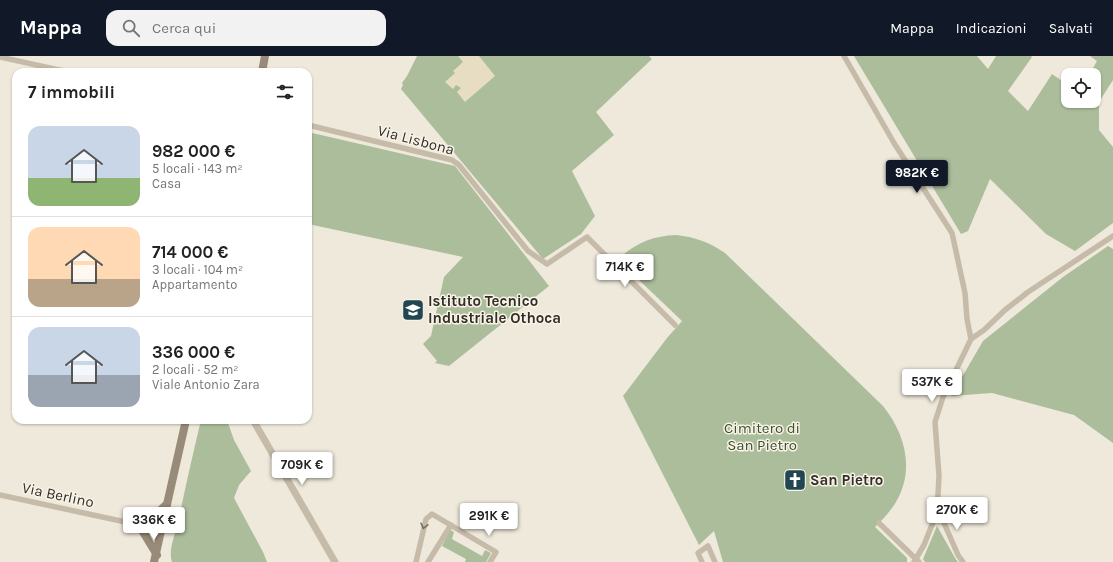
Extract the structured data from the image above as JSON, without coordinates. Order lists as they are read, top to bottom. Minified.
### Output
{"streets":{"street":["Via Lisbona","Via Berlino"]},"parks":["Cimitero di San Pietro"],"places":{"school or university":["Istituto Tecnico Industriale Othoca"],"church":["San Pietro"]},"page":{"header":"Mappa","search":"Cerca qui","nav":["Mappa","Indicazioni","Salvati"],"heading":"7 immobili","list":[{"name":"982 000 €","note":"5 locali · 143 m² · Casa"},{"name":"714 000 €","note":"3 locali · 104 m² · Appartamento"},{"name":"336 000 €","note":"2 locali · 52 m² · Viale Antonio Zara"}],"price":["982K €","714K €","537K €","709K €","270K €","291K €","336K €"]}}
